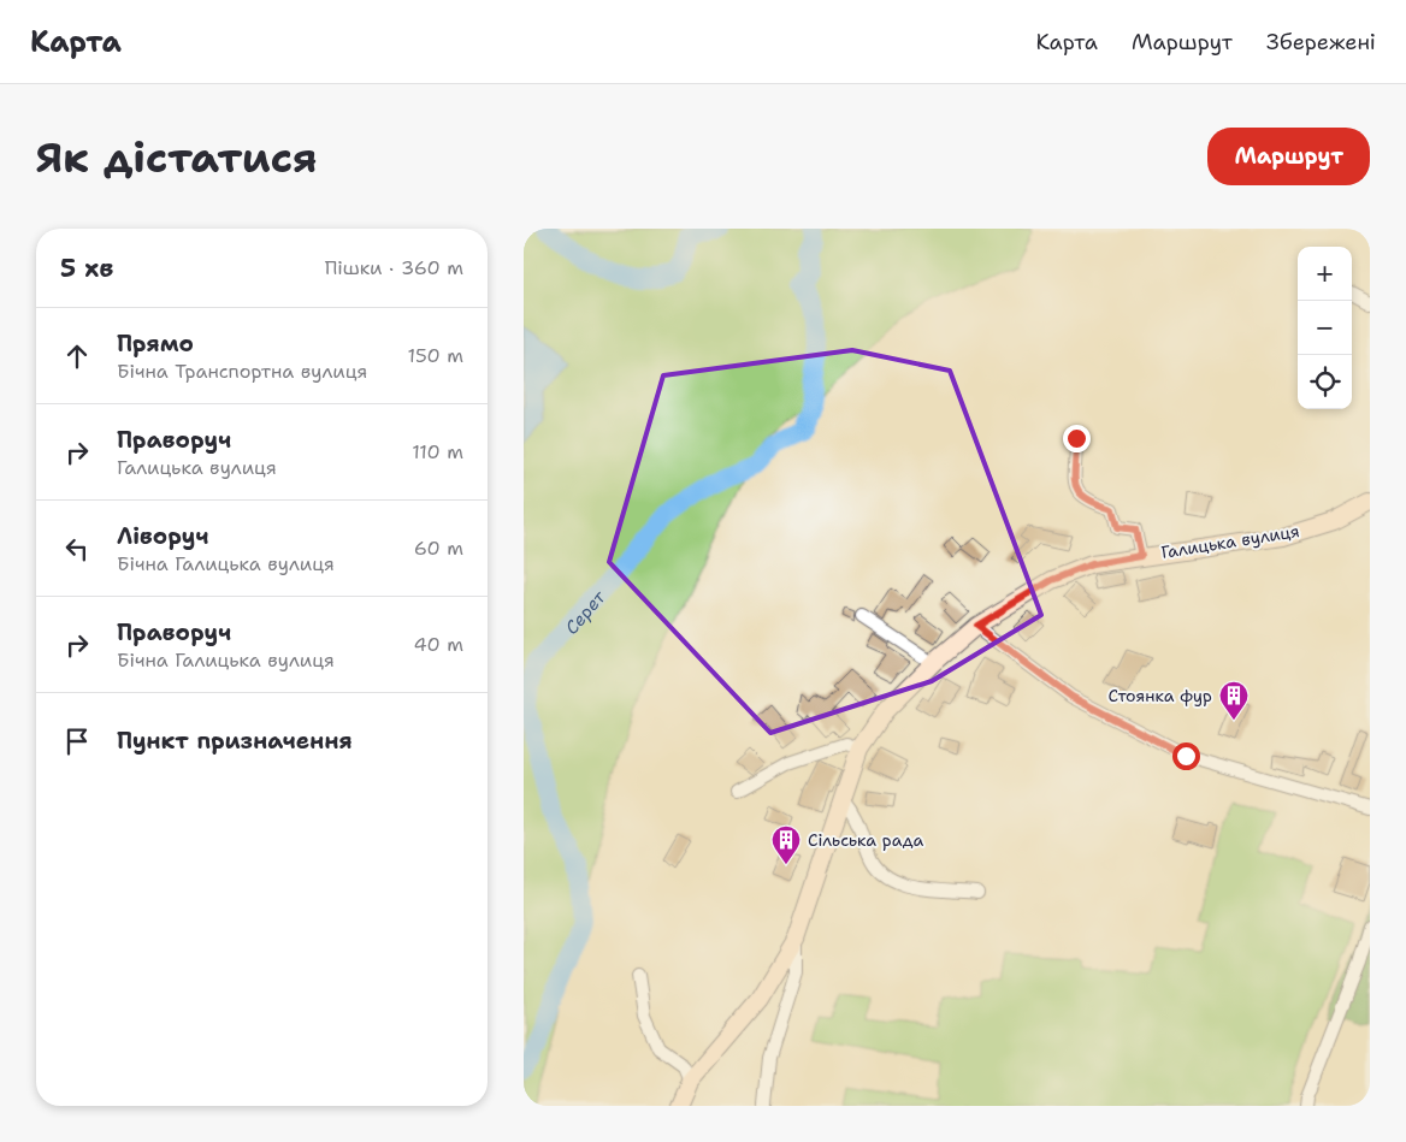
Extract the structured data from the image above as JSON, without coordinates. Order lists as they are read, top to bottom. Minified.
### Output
{"streets":{"main road":["Галицька вулиця"]},"water":["Серет"],"places":{"building":["Стоянка фур","Сільська рада"]},"page":{"header":"Карта","nav":["Карта","Маршрут","Збережені"],"buttons":"Маршрут","title":"Як дістатися","heading":["5 хв","Пішки · 360 m"],"map_buttons":["+","−"],"list":[["Прямо","Бічна Транспортна вулиця","150 m"],["Праворуч","Галицька вулиця","110 m"],["Ліворуч","Бічна Галицька вулиця","60 m"],["Праворуч","Бічна Галицька вулиця","40 m"],"Пункт призначення"]}}
